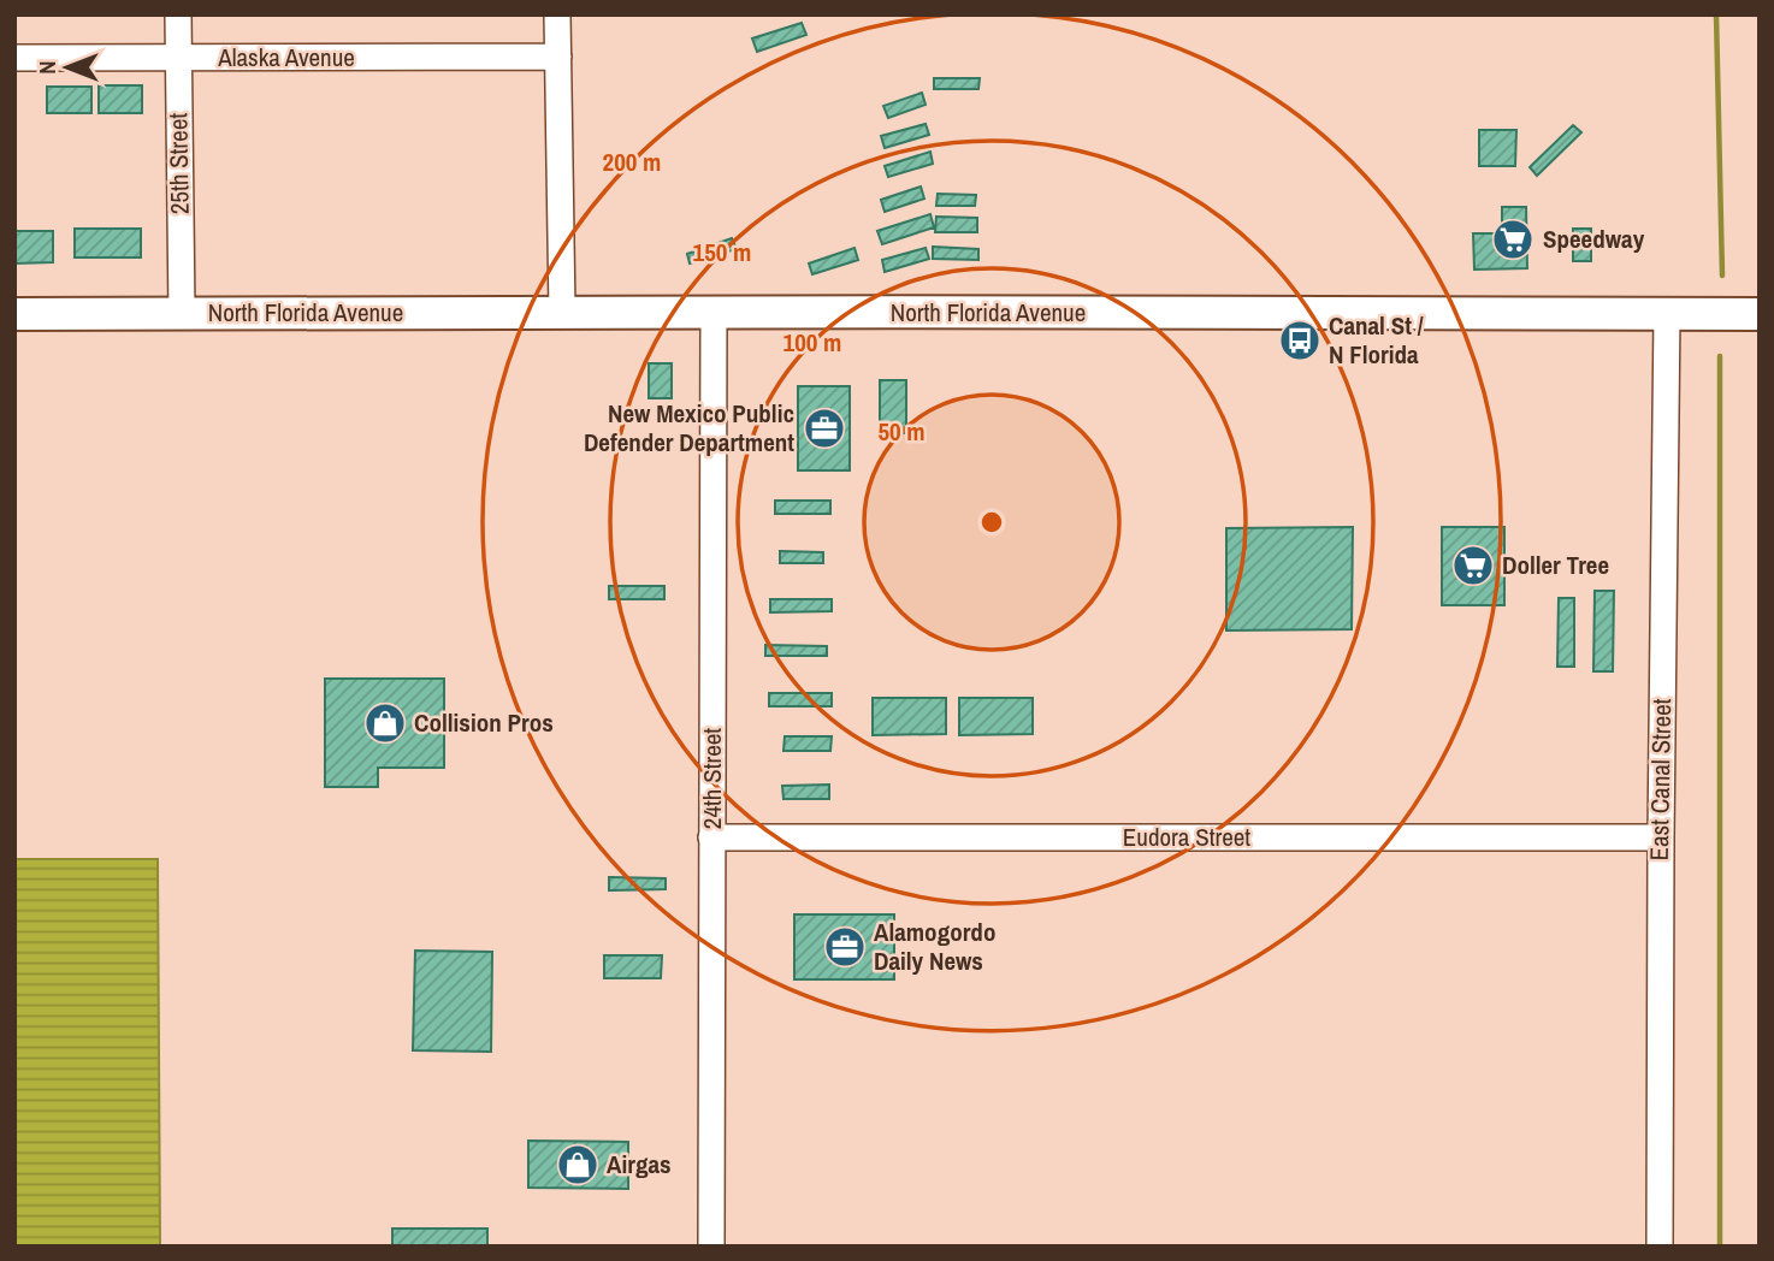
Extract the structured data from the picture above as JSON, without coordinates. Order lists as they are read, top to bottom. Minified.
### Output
{"streets":{"main road":["North Florida Avenue"],"street":["Alaska Avenue","25th Street","24th Street","East Canal Street","Eudora Street"]},"crossings":[["Alaska Avenue","25th Street"],["25th Street","North Florida Avenue"],["North Florida Avenue","24th Street"],["North Florida Avenue","East Canal Street"],["24th Street","Eudora Street"],["East Canal Street","Eudora Street"]],"places":{"supermarket":["Speedway","Doller Tree"],"bus stop":["Canal St / N Florida"],"office":["New Mexico Public Defender Department","Alamogordo Daily News"],"shop":["Collision Pros","Airgas"]},"north":"left","rings":["200 m","150 m","100 m","50 m"]}
